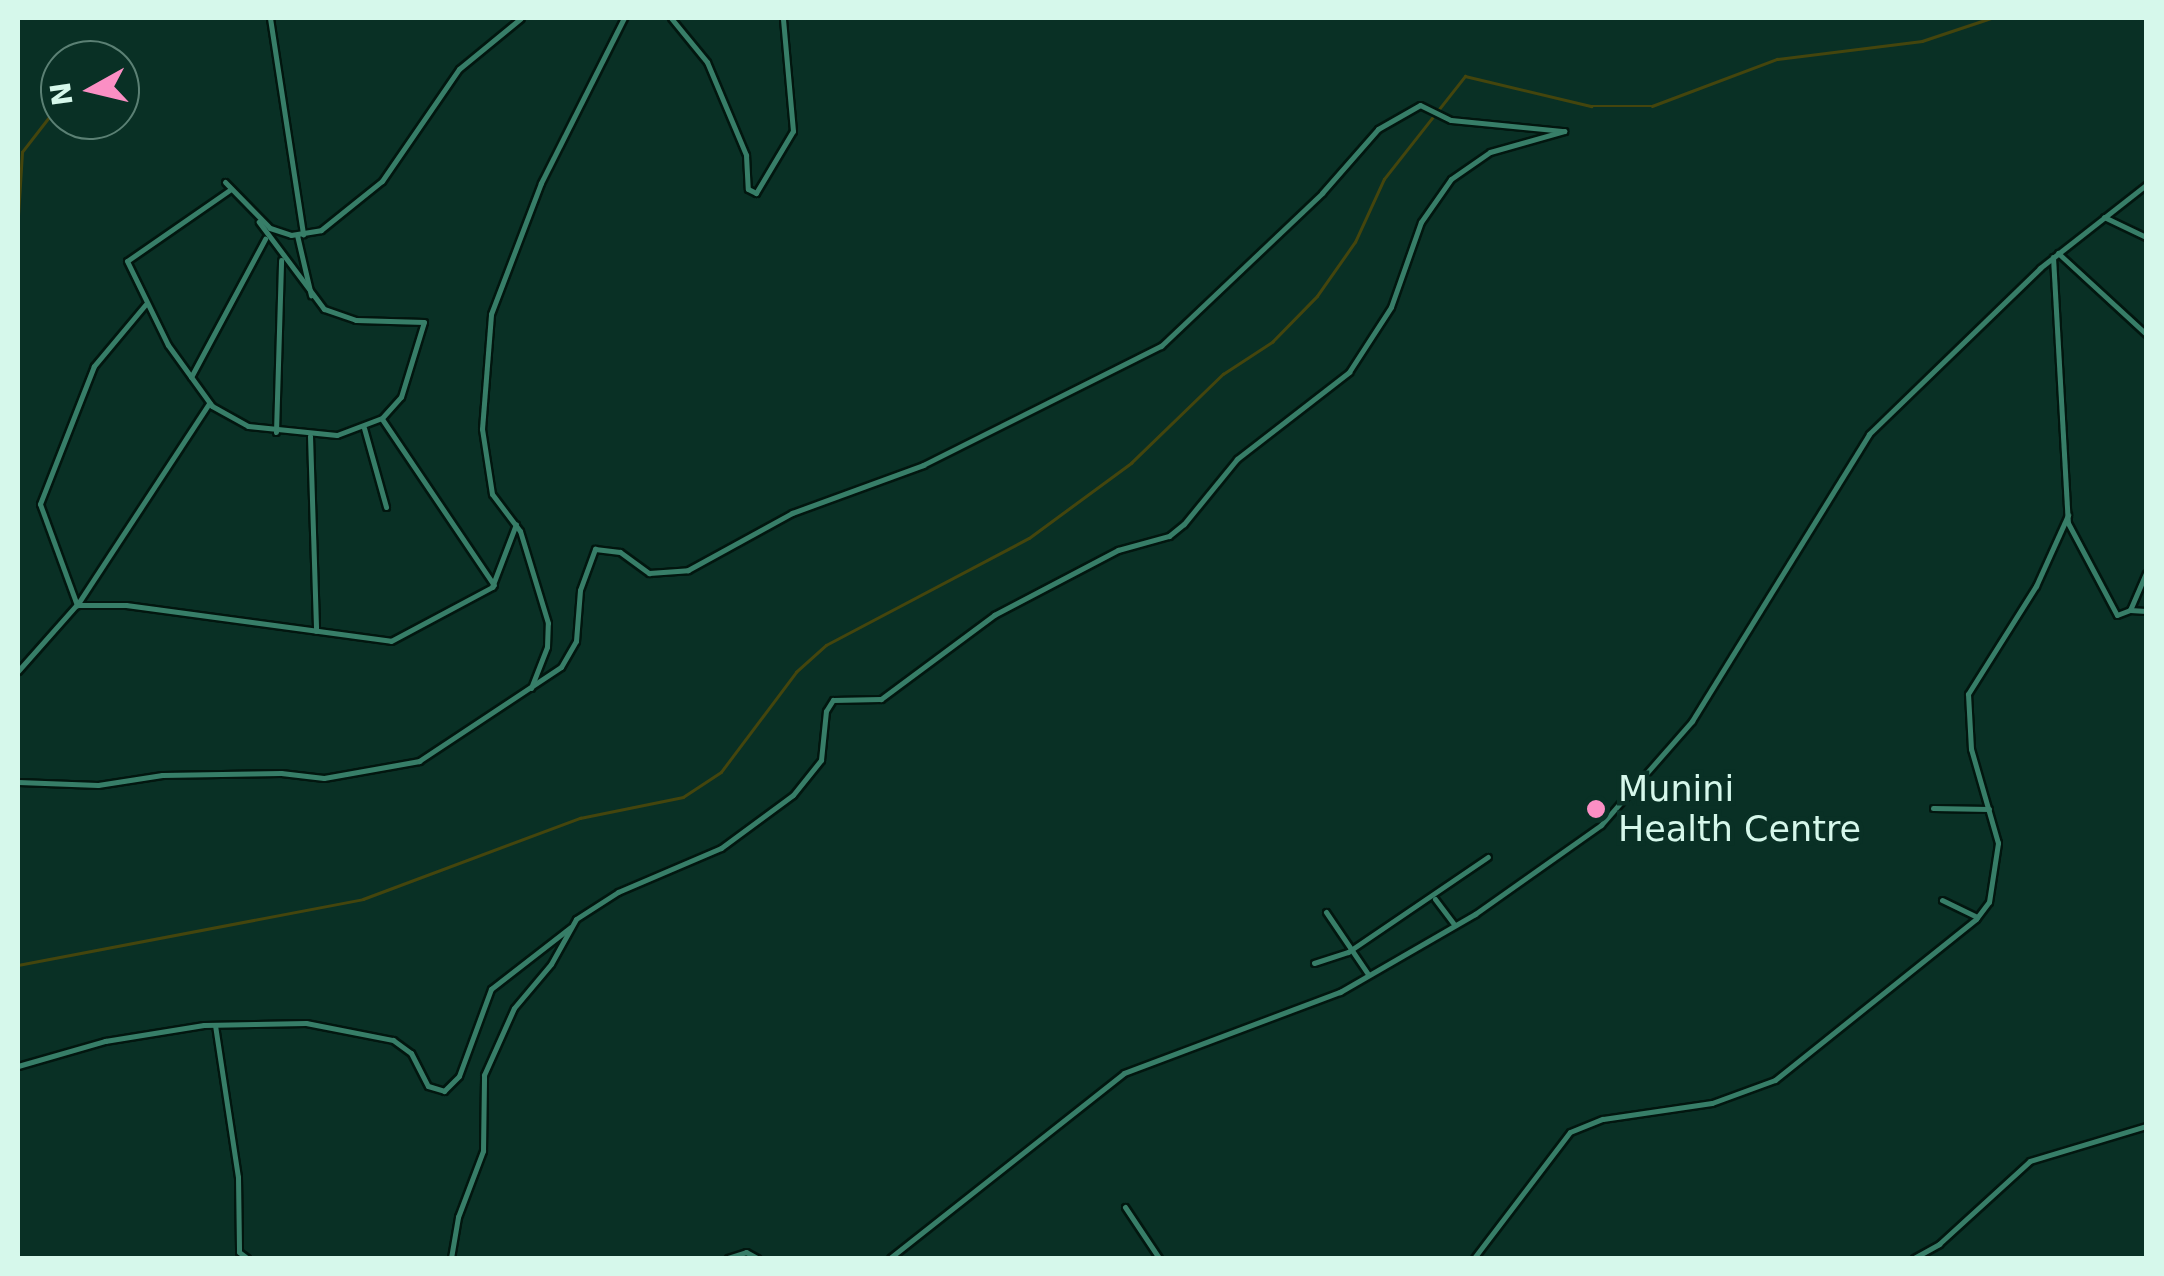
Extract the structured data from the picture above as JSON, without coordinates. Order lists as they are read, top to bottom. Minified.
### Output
{"places":["Munini Health Centre"],"north":"left"}
